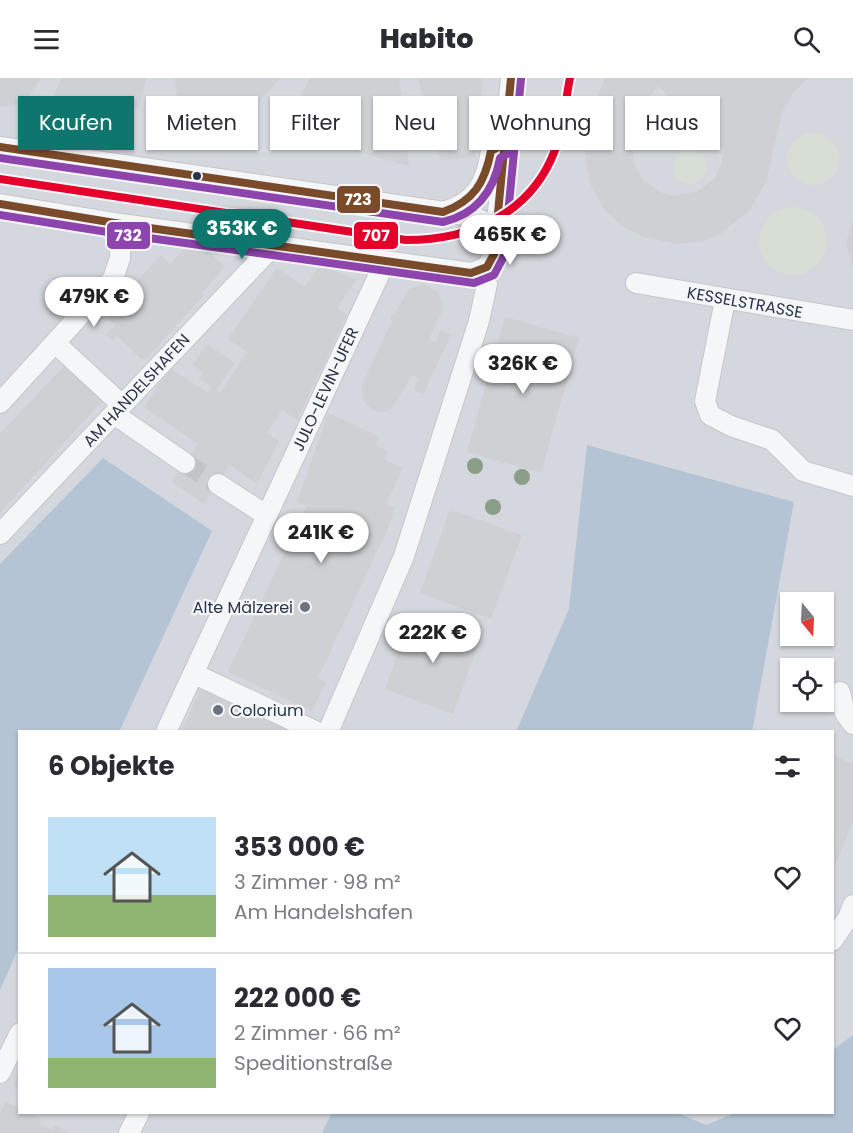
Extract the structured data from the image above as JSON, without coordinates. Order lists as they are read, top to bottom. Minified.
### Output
{"streets":{"street":["KESSELSTRASSE","JULO-LEVIN-UFER","AM HANDELSHAFEN"]},"places":["Alte Mälzerei","Colorium"],"lines":["transit line 707","transit line 723","transit line 732"],"north":"bottom","page":{"header":"Habito","chip":["Kaufen","Mieten","Filter","Neu","Wohnung","Haus"],"price":["353K €","465K €","479K €","326K €","241K €","222K €"],"heading":"6 Objekte","list":[{"name":"353 000 €","note":"3 Zimmer · 98 m² · Am Handelshafen"},{"name":"222 000 €","note":"2 Zimmer · 66 m² · Speditionstraße"}]}}
